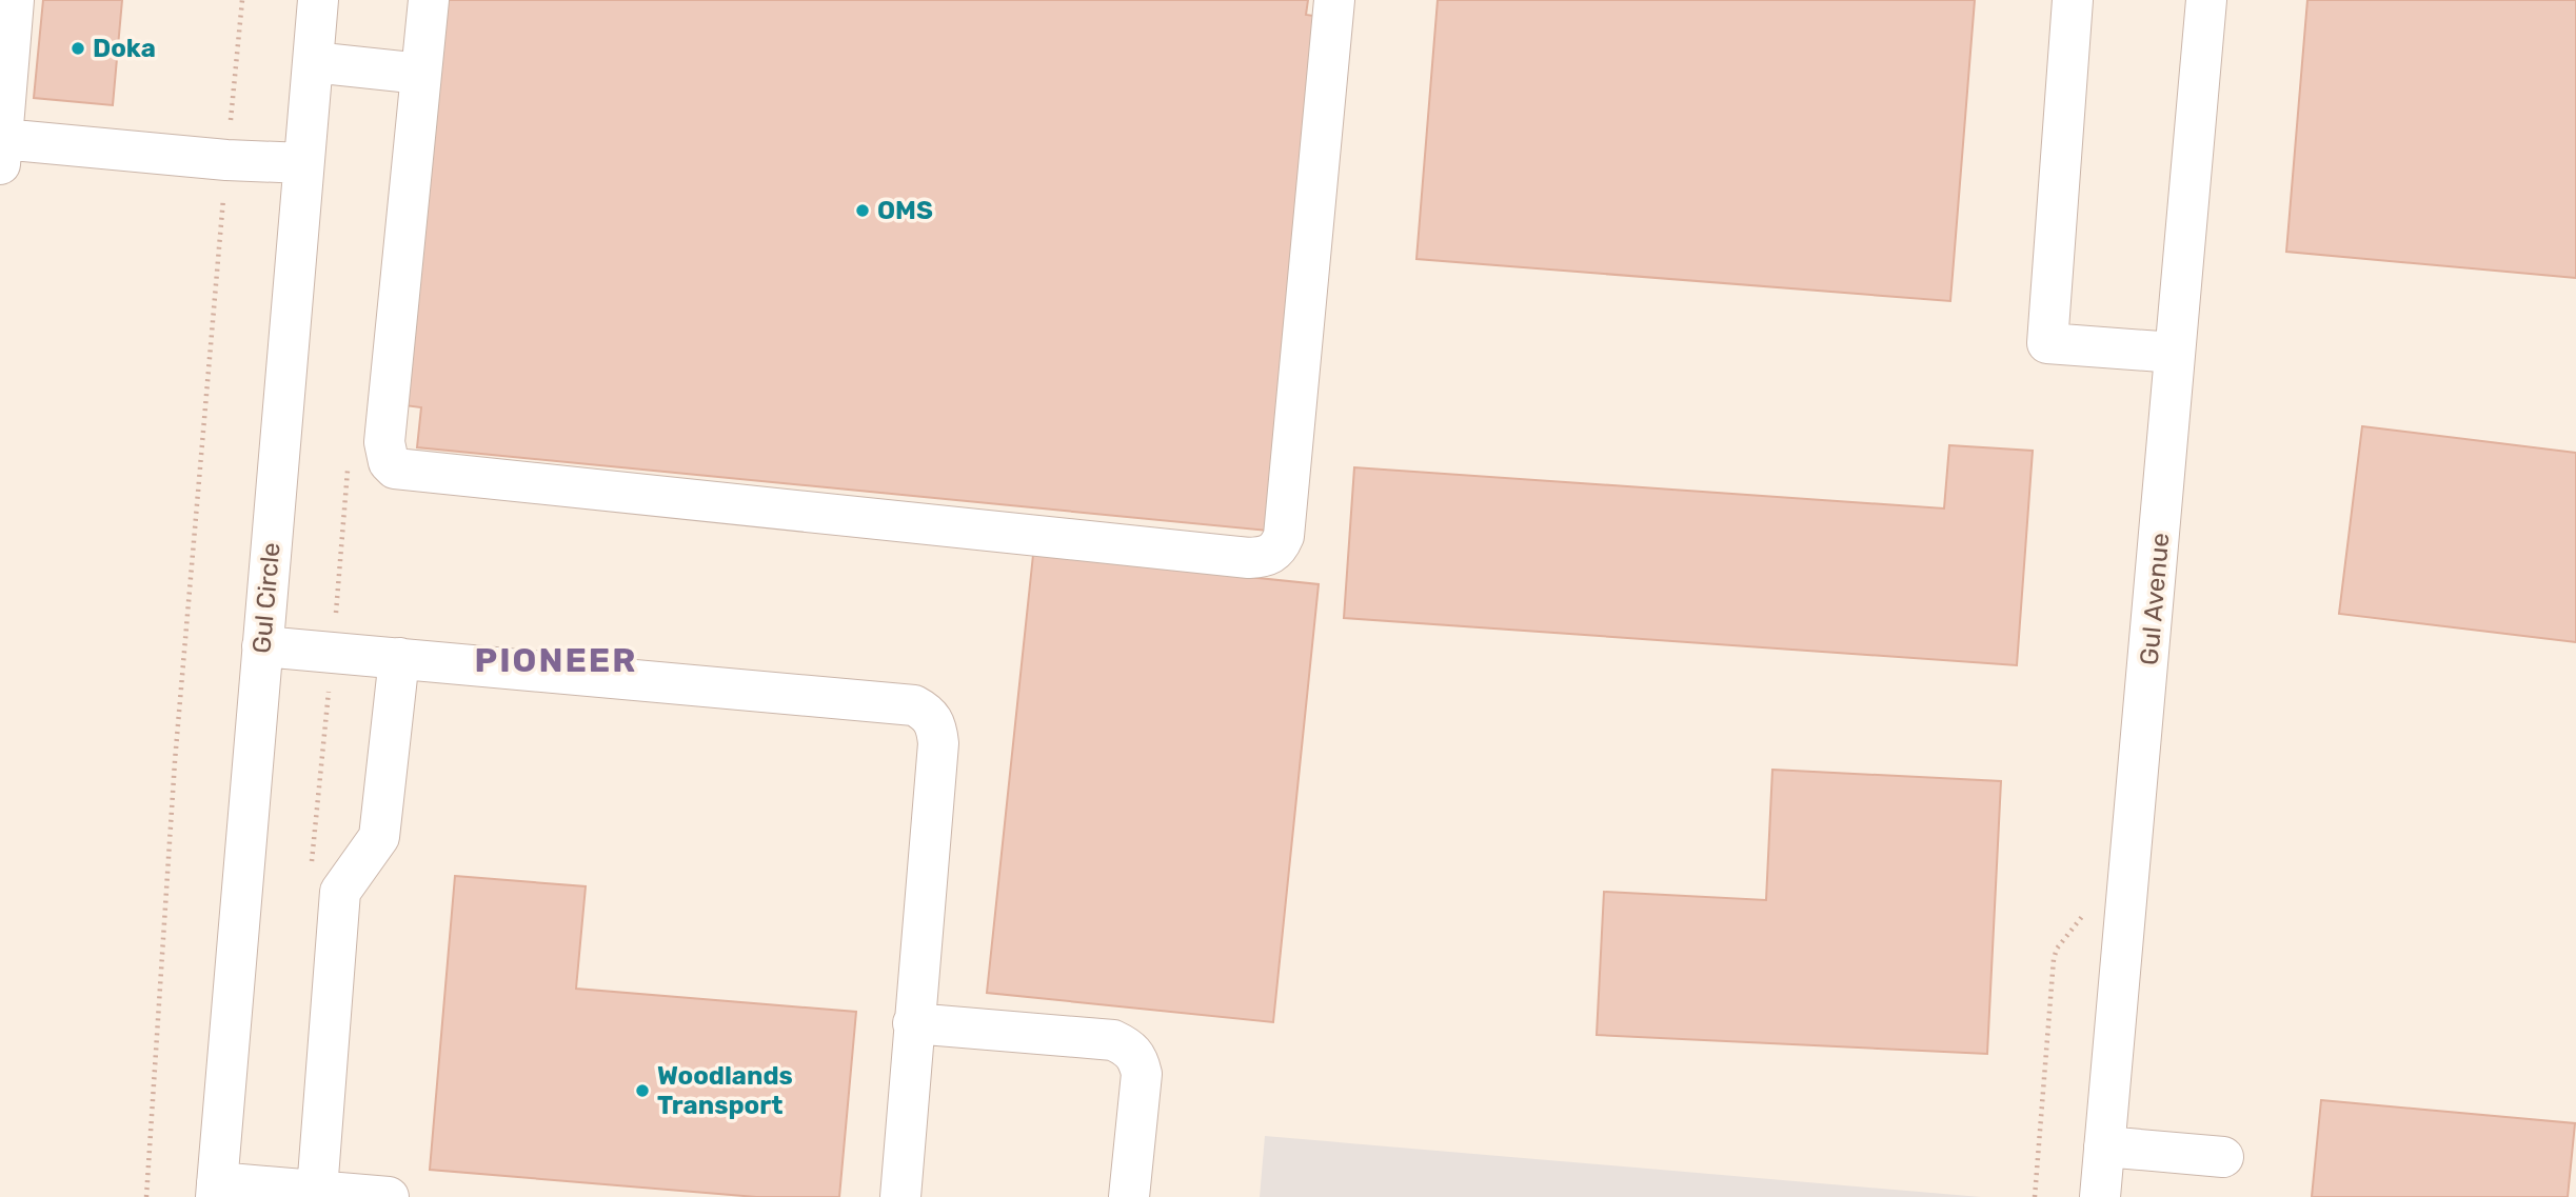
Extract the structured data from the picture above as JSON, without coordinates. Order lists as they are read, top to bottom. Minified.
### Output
{"streets":{"street":["Gul Circle","Gul Avenue"]},"districts":["PIONEER"],"places":["Doka","OMS","Woodlands Transport"]}
